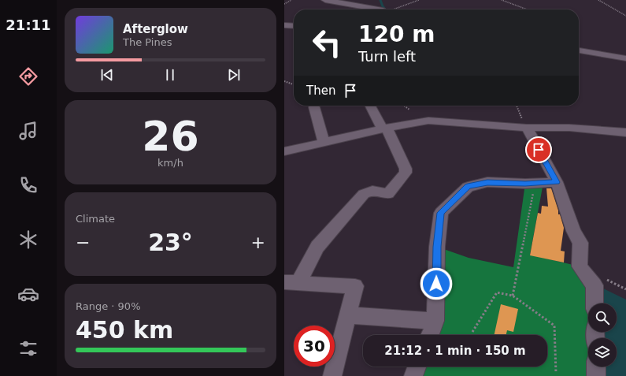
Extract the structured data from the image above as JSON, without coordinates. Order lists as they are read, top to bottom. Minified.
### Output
{"page":{"tabs":"21:11","turn":["120 m","Turn left"],"song":["Afterglow","The Pines"],"then":"Then","tile":[["26","km/h"],"Climate",["Range · 90%","450 km"]],"heat":["−","23°","+"],"limit":"30","trip":"21:12 · 1 min · 150 m"}}
